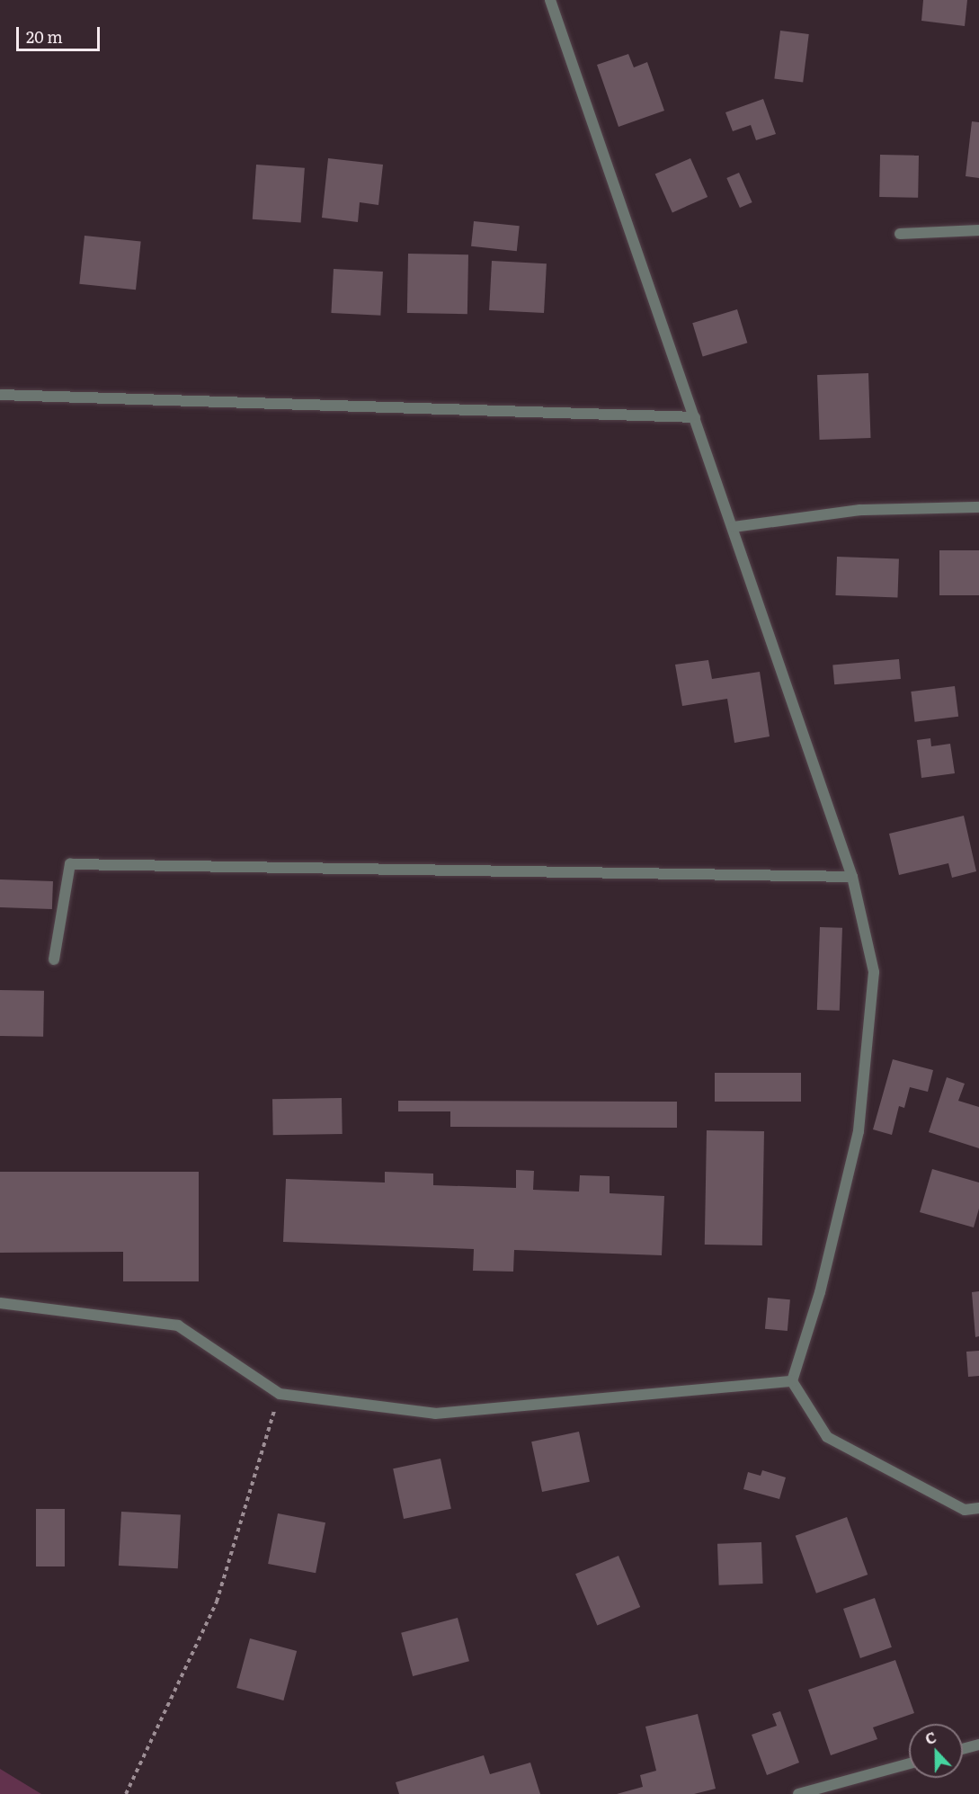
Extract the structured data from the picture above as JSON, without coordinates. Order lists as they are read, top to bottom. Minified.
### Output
{"scale_bar":"20 m","north":"top"}
